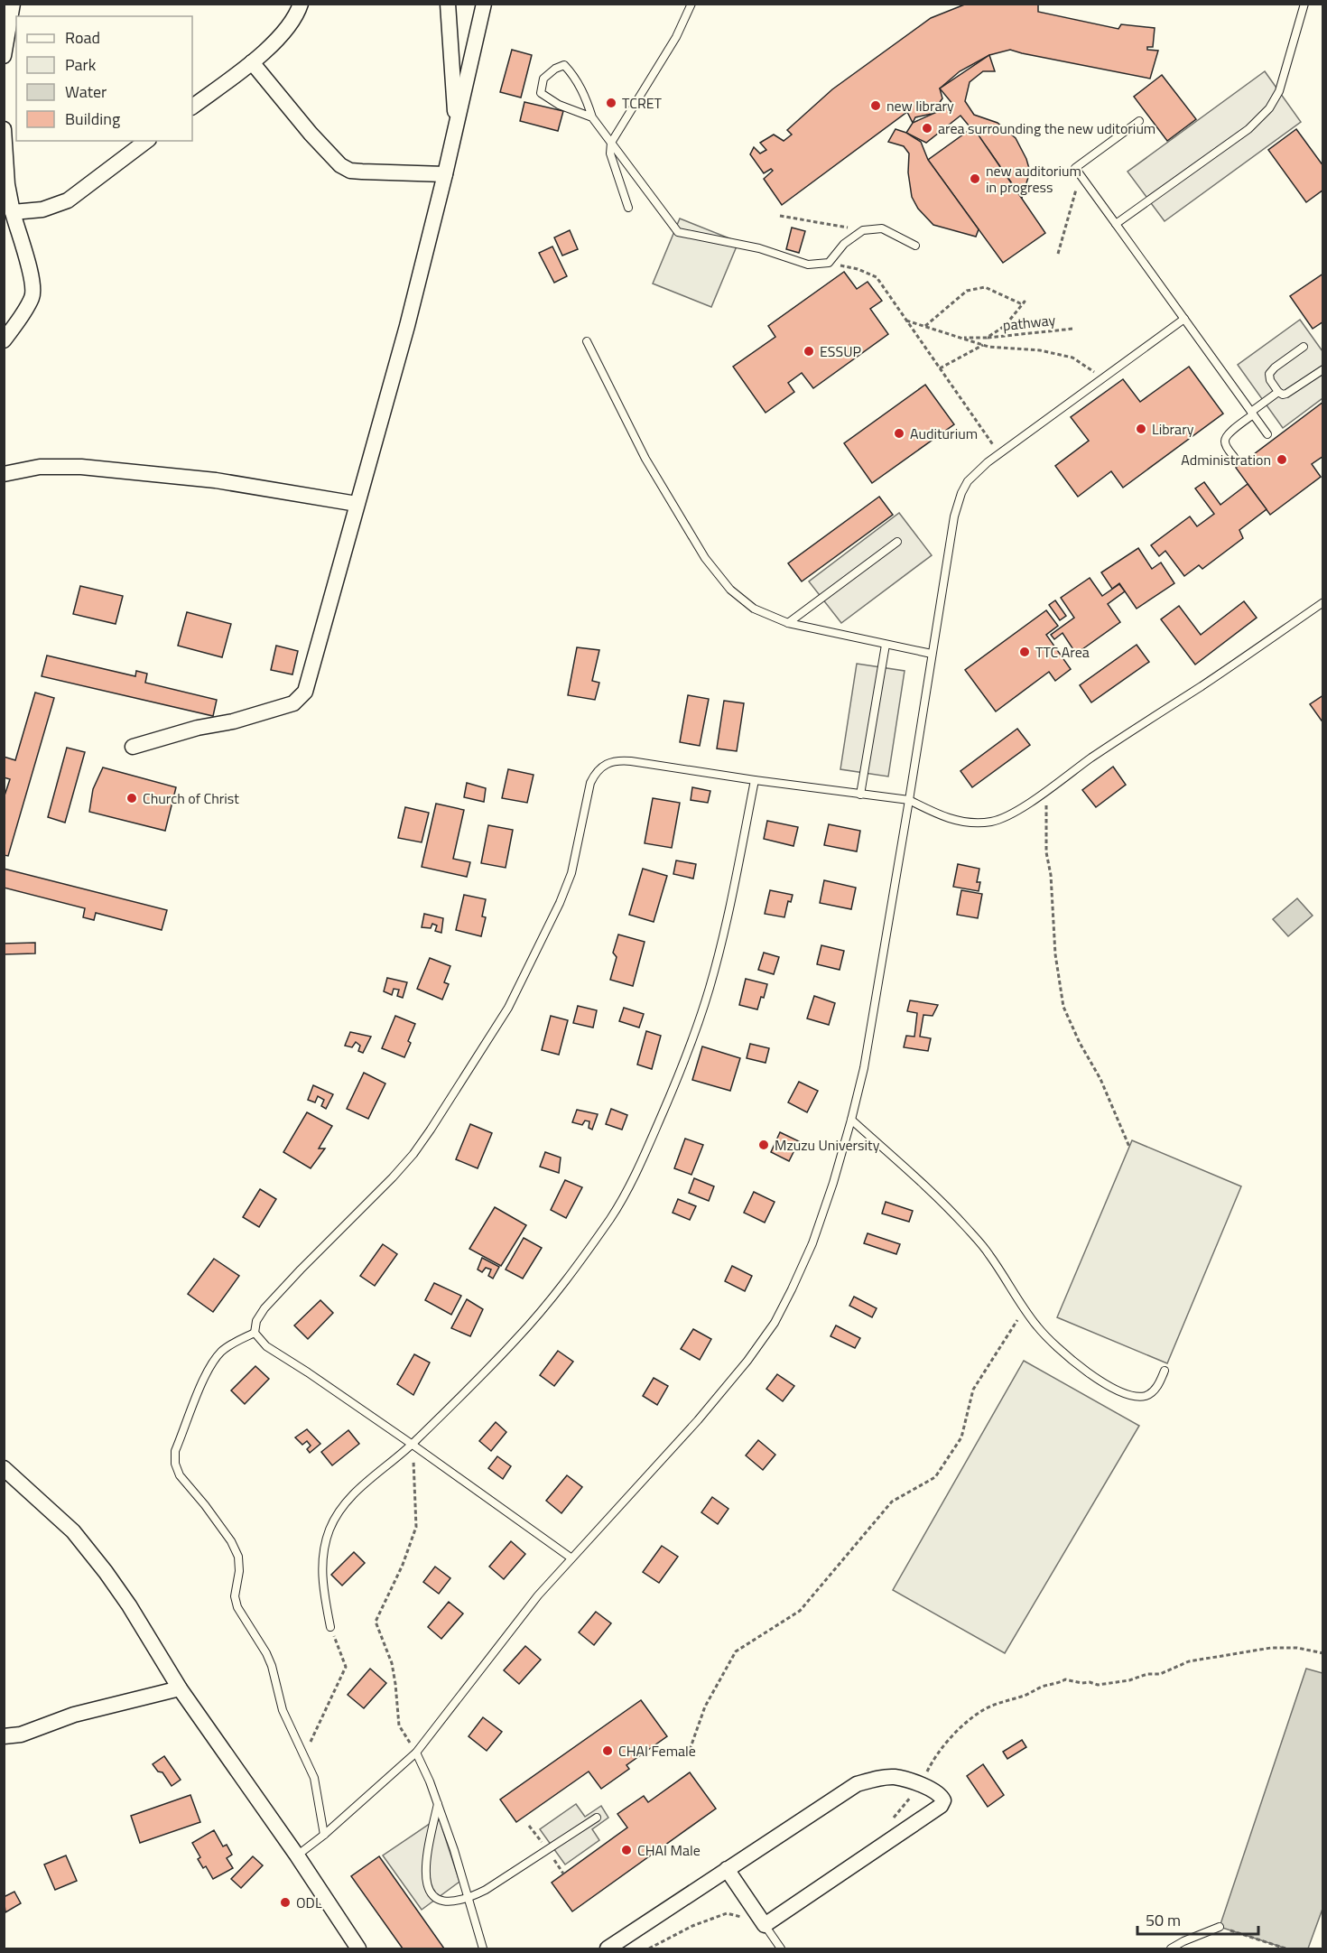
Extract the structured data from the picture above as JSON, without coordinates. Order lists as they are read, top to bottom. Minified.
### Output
{"streets":{"path":["pathway"]},"places":["TCRET","new library","area surrounding the new uditorium","new auditorium in progress","ESSUP","Library","Auditurium","Administration","TTC Area","Church of Christ","Mzuzu University","CHAI Female","CHAI Male","ODL"],"legend":["Road","Park","Water","Building"],"scale_bar":"50 m"}
